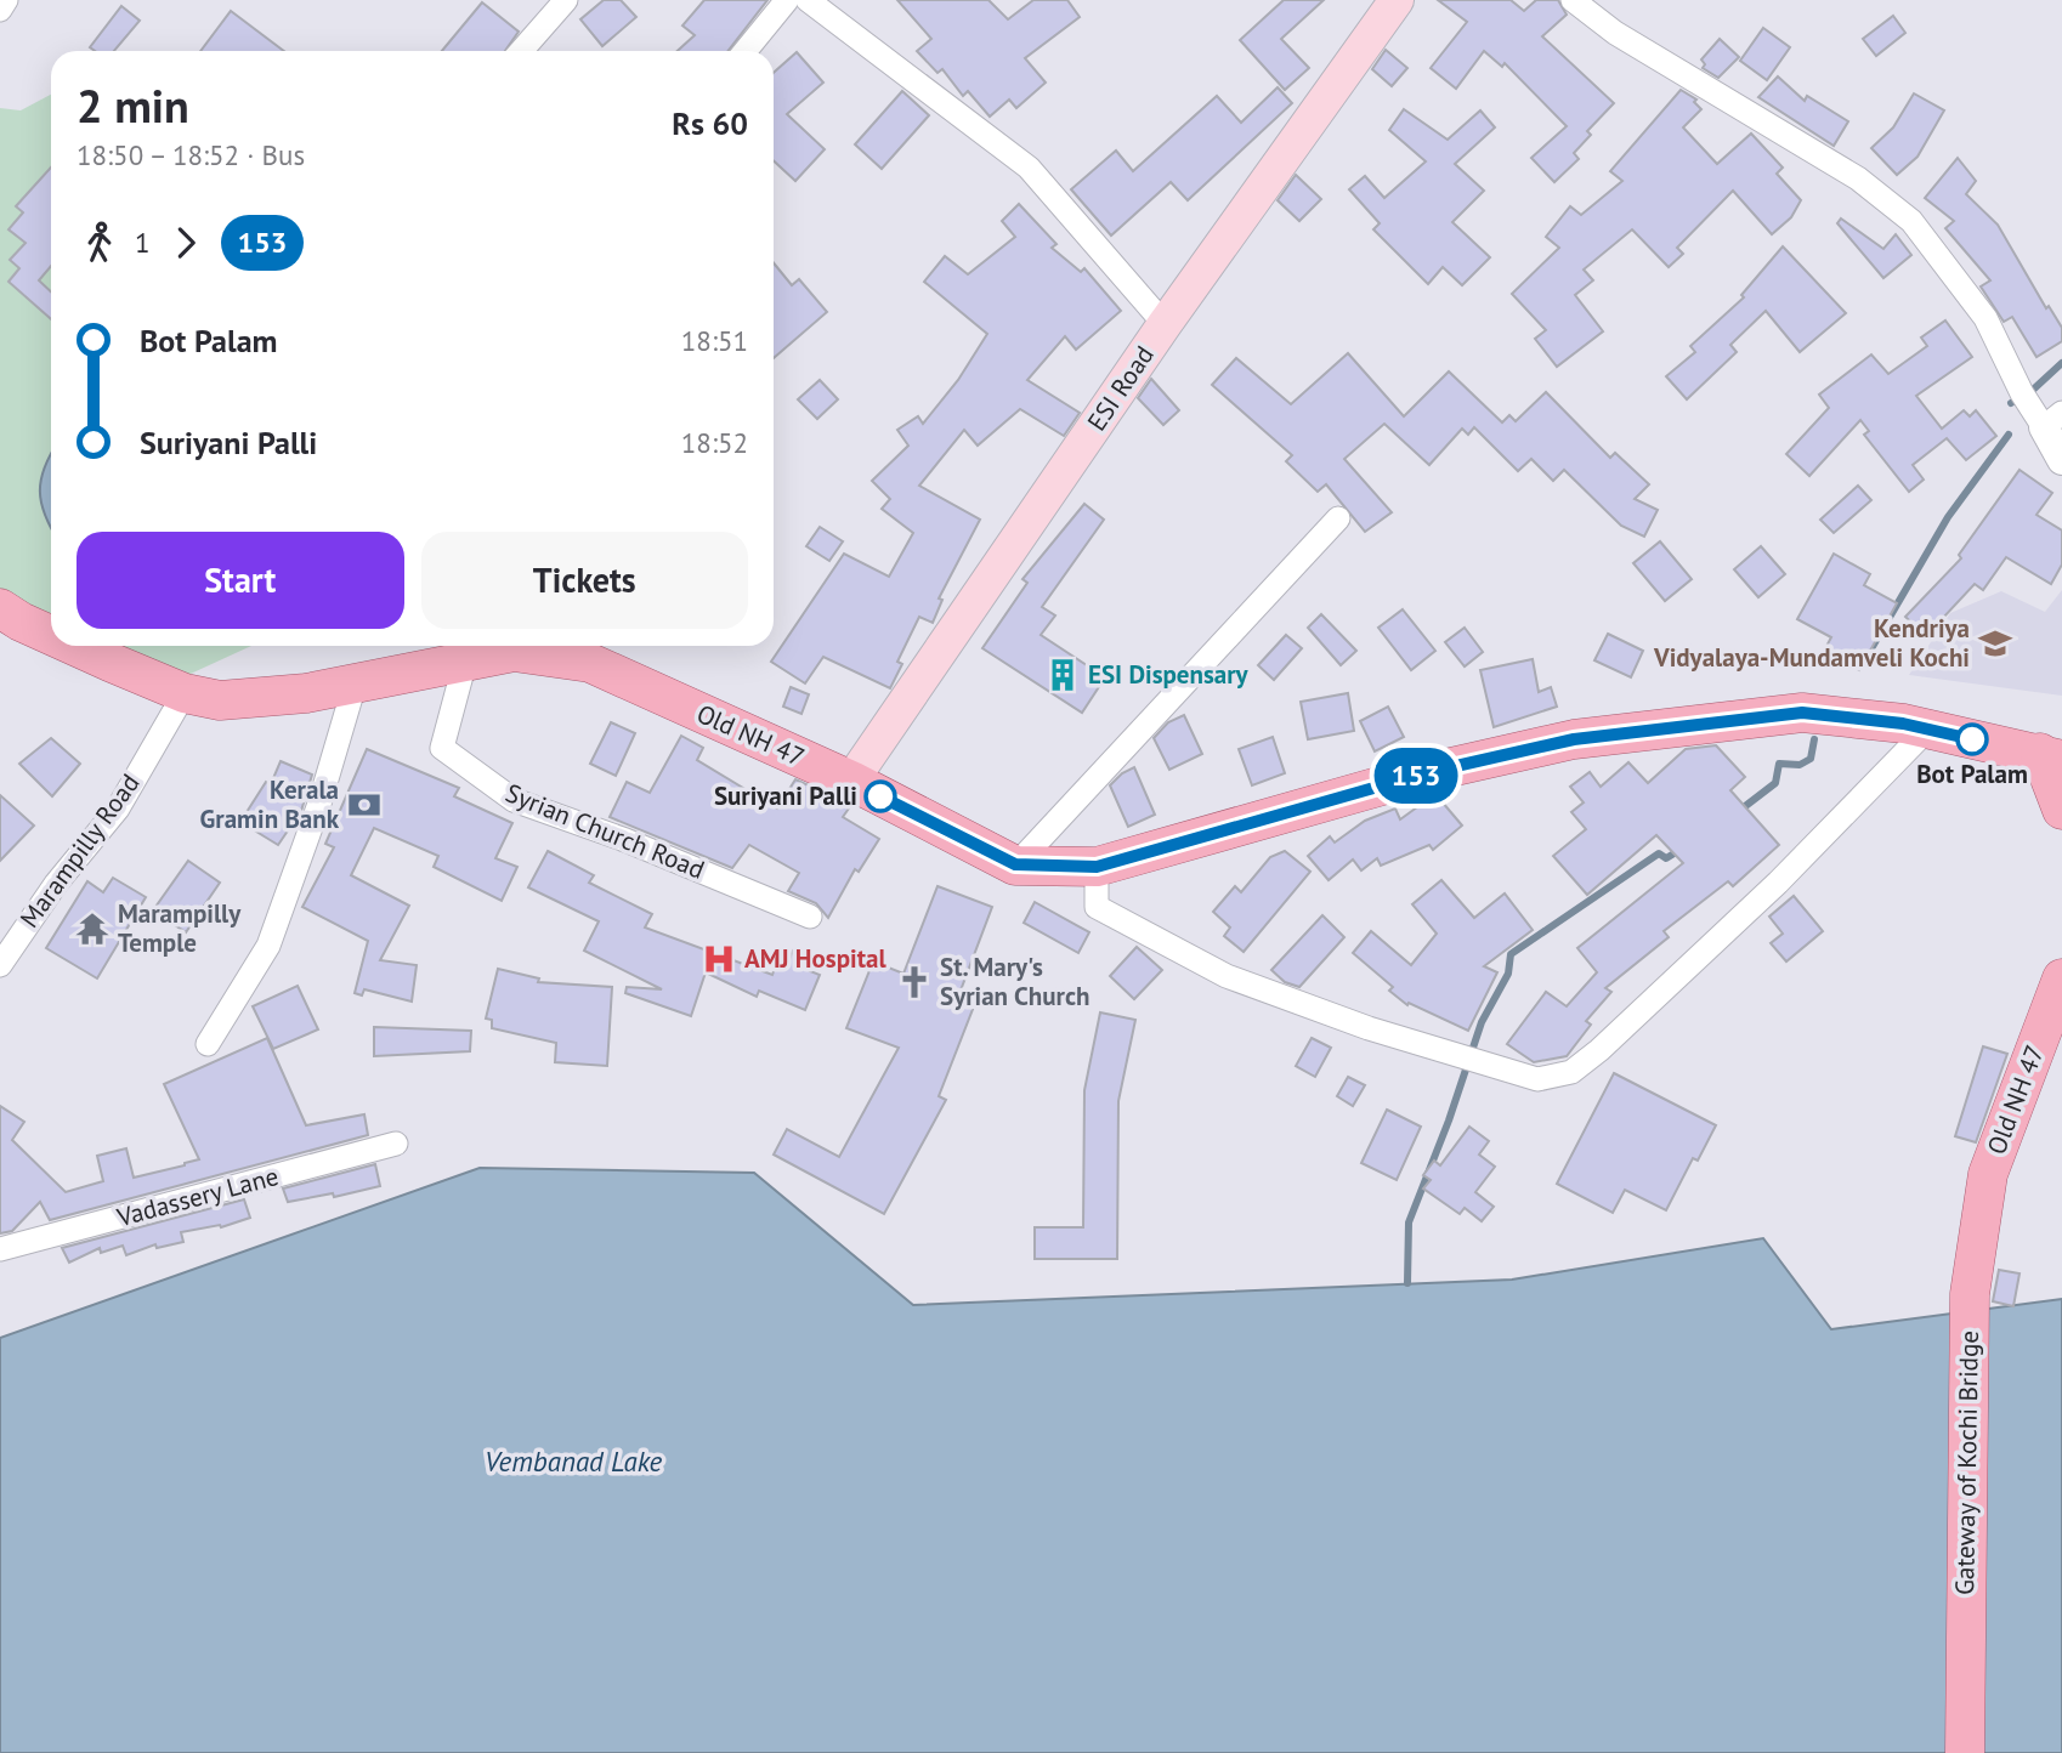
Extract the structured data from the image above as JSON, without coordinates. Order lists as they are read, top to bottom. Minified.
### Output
{"streets":{"main road":["ESI Road","Old NH 47","Gateway of Kochi Bridge"],"street":["Syrian Church Road","Marampilly Road","Vadassery Lane"]},"crossings":[["ESI Road","Old NH 47"],["Old NH 47","Syrian Church Road"],["Old NH 47","Marampilly Road"],["Old NH 47","Gateway of Kochi Bridge"]],"water":["Vembanad Lake"],"places":{"school or university":["Kendriya Vidyalaya-Mundamveli Kochi"],"building":["ESI Dispensary"],"other":["Bot Palam","Suriyani Palli"],"bank":["Kerala Gramin Bank"],"temple":["Marampilly Temple"],"hospital":["AMJ Hospital"],"church":["St. Mary's Syrian Church"]},"lines":["bus line 153"],"page":{"on_map":"153","heading":["2 min","18:50 – 18:52 · Bus","Rs 60"],"legs":["1","153"],"list":[{"name":"Bot Palam","value":"18:51"},{"name":"Suriyani Palli","value":"18:52"}],"buttons":["Start","Tickets"]}}
